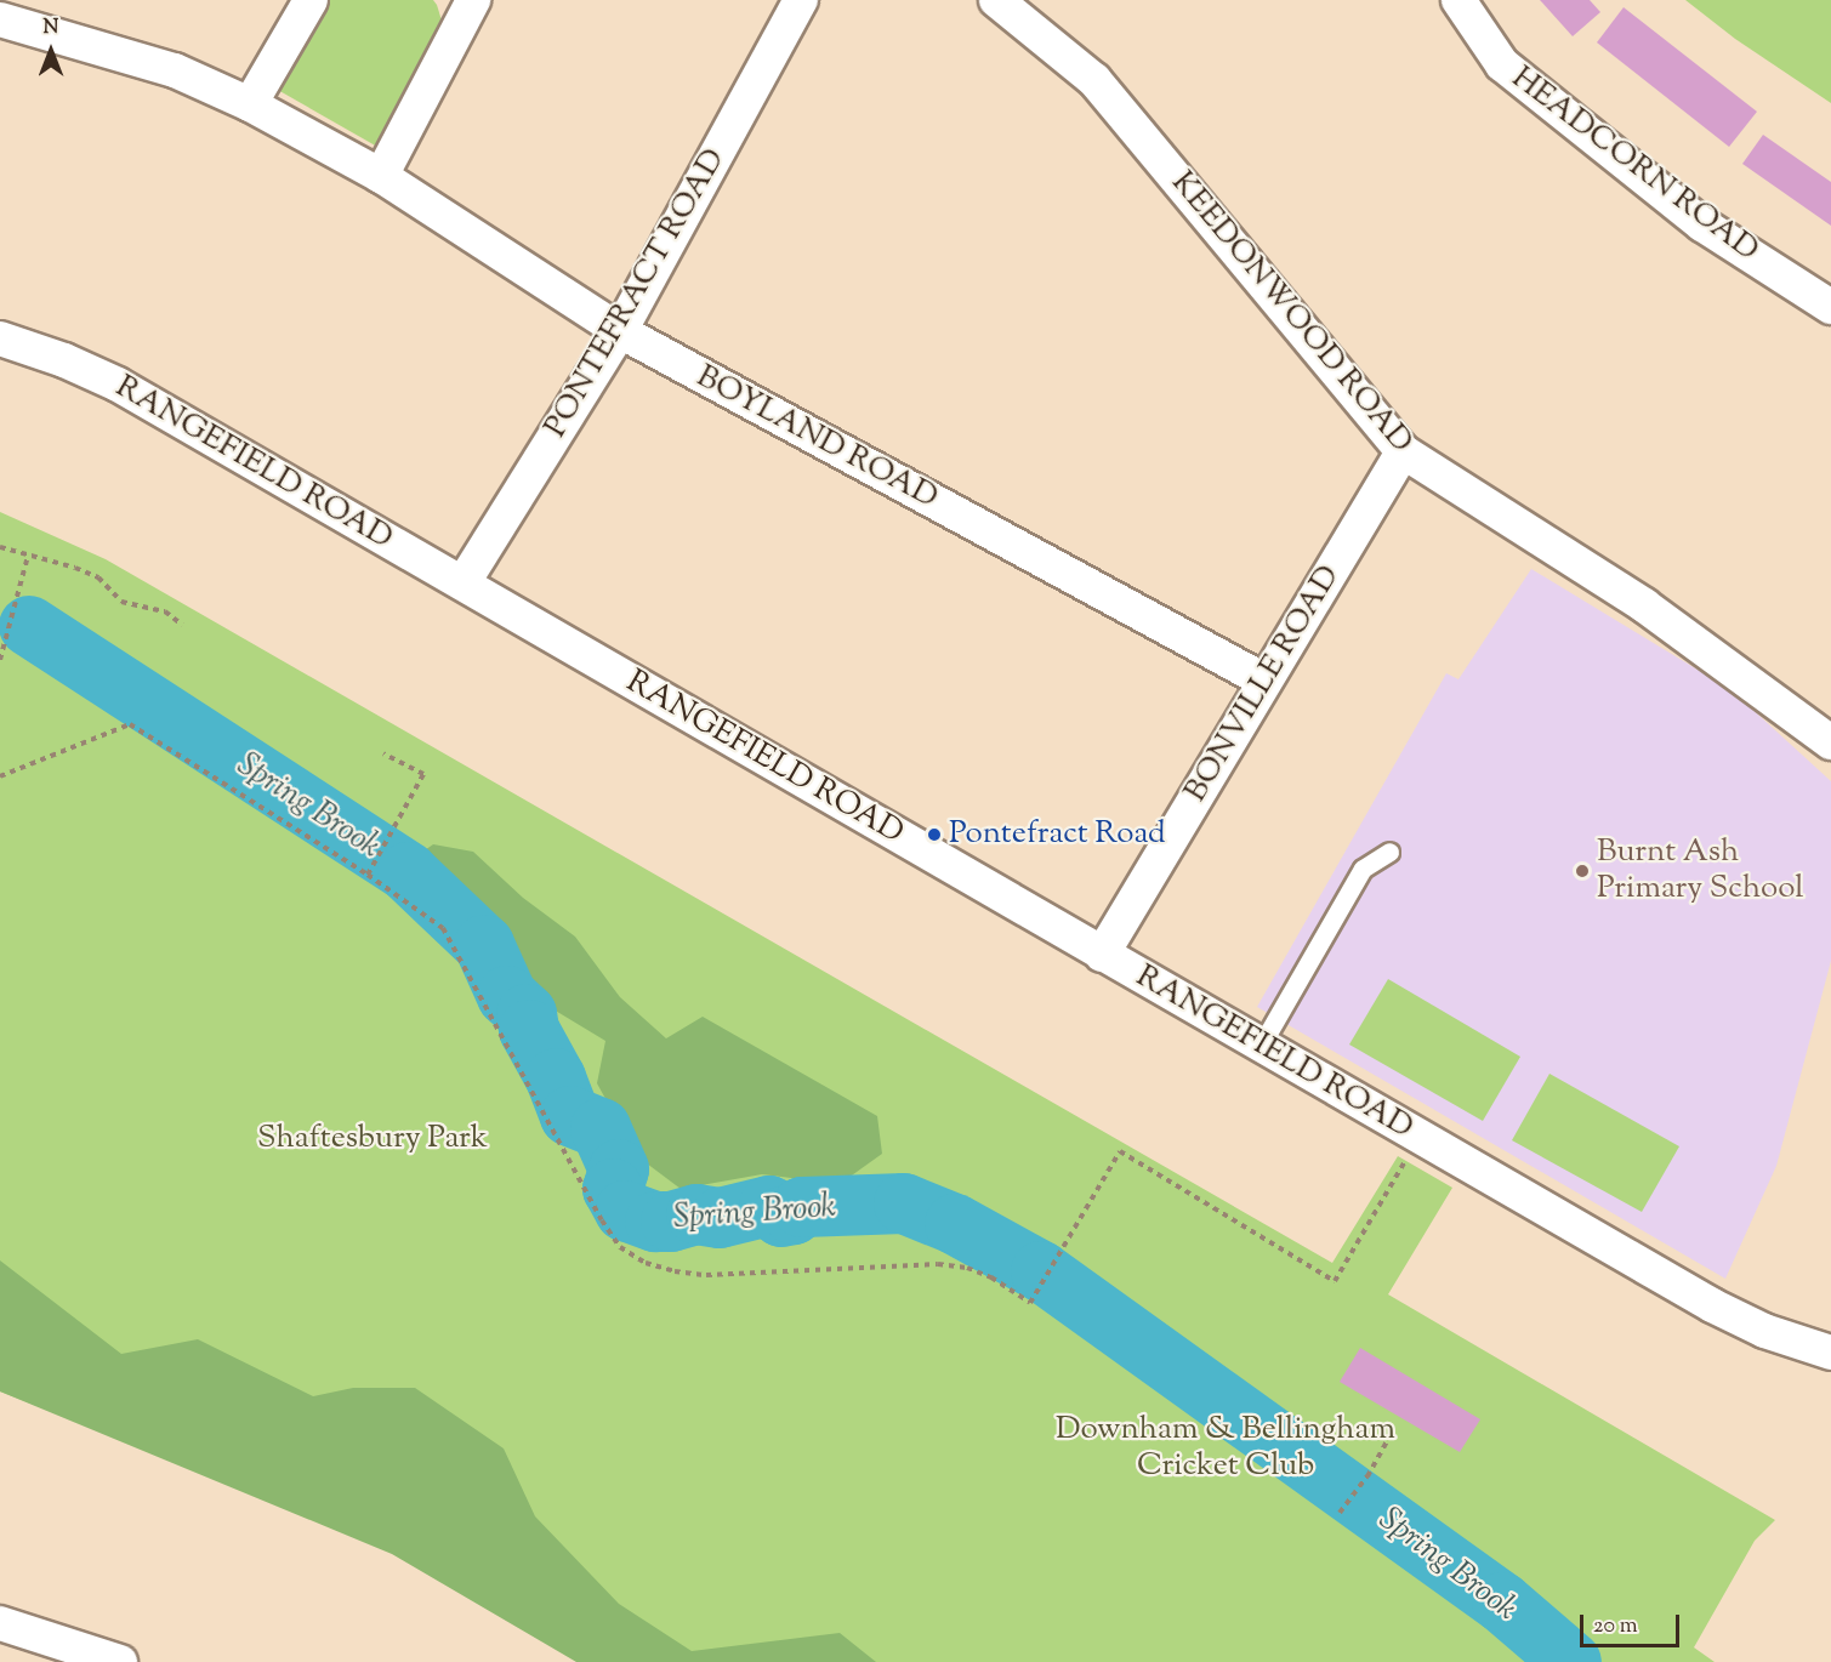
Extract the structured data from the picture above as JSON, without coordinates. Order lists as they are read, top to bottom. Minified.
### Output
{"streets":{"street":["HEADCORN ROAD","PONTEFRACT ROAD","KEEDONWOOD ROAD","BOYLAND ROAD","RANGEFIELD ROAD","BONVILLE ROAD"]},"crossings":[["PONTEFRACT ROAD","BOYLAND ROAD"],["PONTEFRACT ROAD","RANGEFIELD ROAD"],["KEEDONWOOD ROAD","BONVILLE ROAD"],["BOYLAND ROAD","BONVILLE ROAD"],["RANGEFIELD ROAD","BONVILLE ROAD"]],"water":["Spring Brook"],"parks":["Shaftesbury Park","Downham & Bellingham Cricket Club"],"places":["Pontefract Road","Burnt Ash Primary School"],"scale_bar":"20 m","north":"top"}
